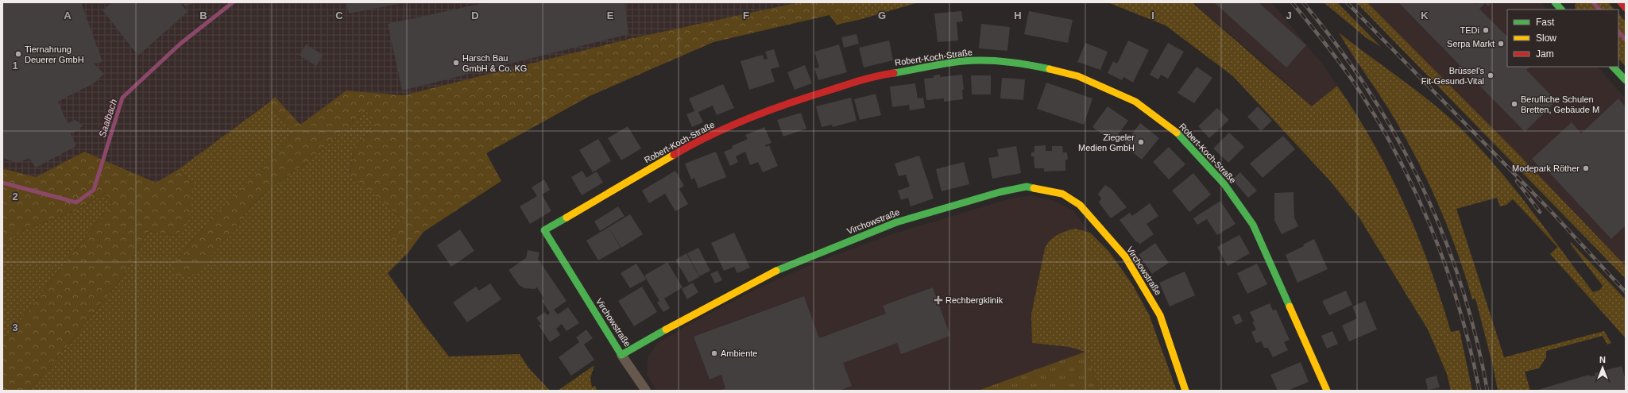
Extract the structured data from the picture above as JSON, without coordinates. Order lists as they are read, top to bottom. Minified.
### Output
{"streets":{"street":["Robert-Koch-Straße","Virchowstraße"]},"crossings":[["Robert-Koch-Straße","Virchowstraße"]],"water":["Saalbach"],"places":{"other":["TEDi","Serpa Markt","Tiernahrung Deuerer GmbH","Harsch Bau GmbH & Co. KG","Brüssel's Fit-Gesund-Vital","Berufliche Schulen Bretten, Gebäude M","Ziegeler Medien GmbH","Modepark Röther","Ambiente"],"health":["Rechbergklinik"]},"legend":["Fast","Slow","Jam"],"north":"top","grid":{"columns":["A","B","C","D","E","F","G","H","I","J","K"],"rows":["1","2","3"]}}
